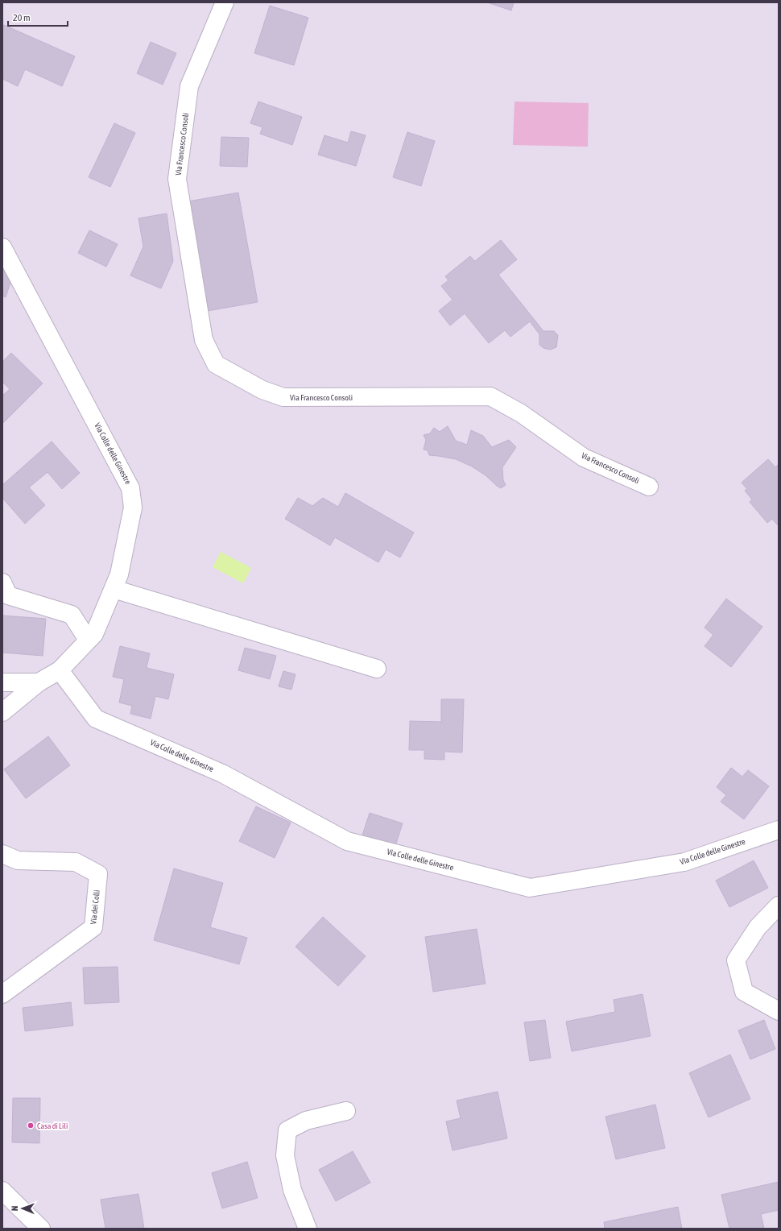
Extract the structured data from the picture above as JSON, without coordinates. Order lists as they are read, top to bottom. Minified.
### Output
{"streets":{"street":["Via Francesco Consoli","Via Colle delle Ginestre","Via dei Colli"]},"places":["Casa di Lilì"],"scale_bar":"20 m","north":"left"}
